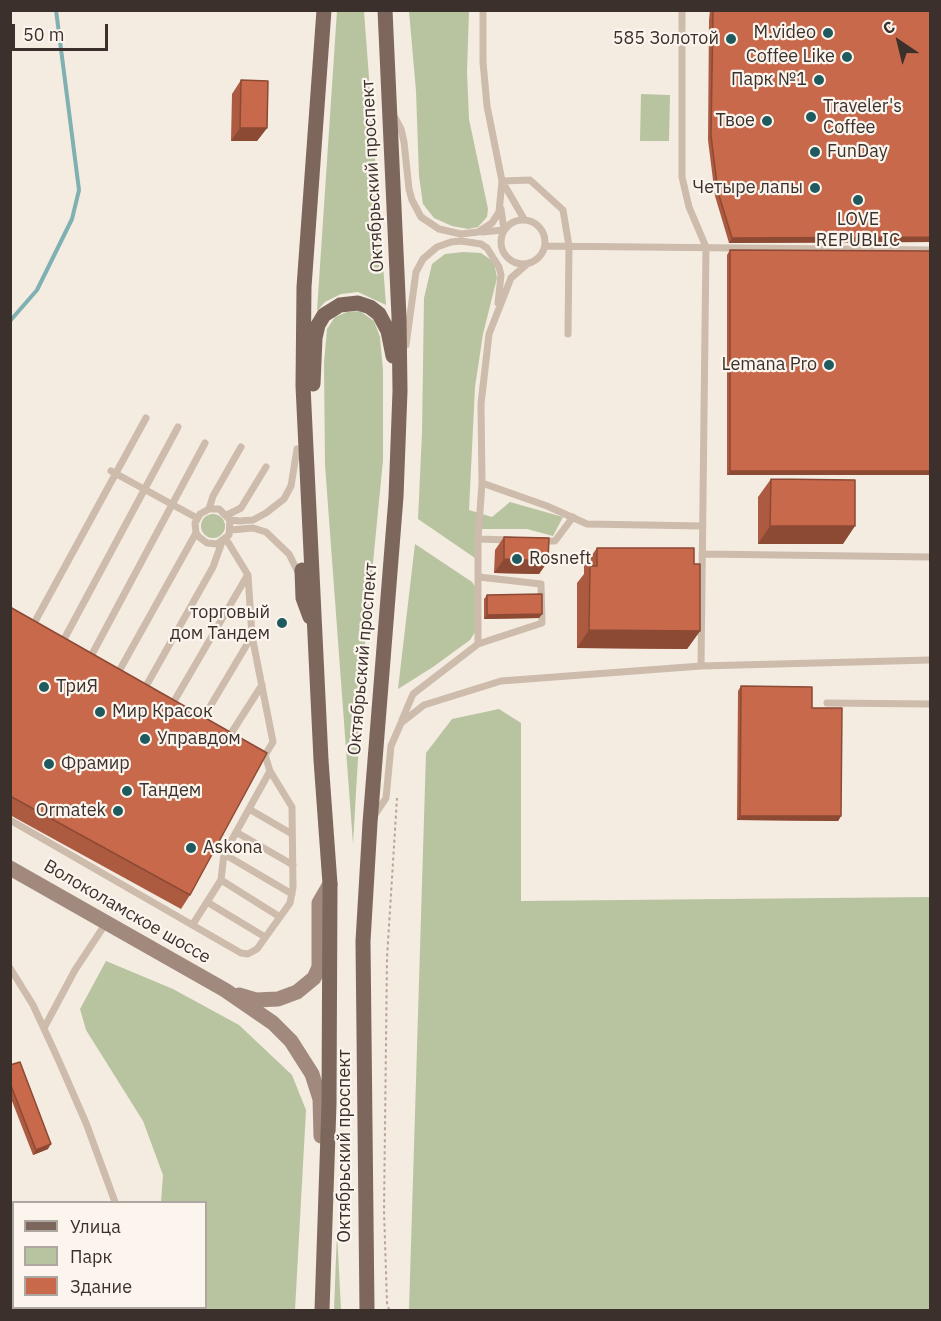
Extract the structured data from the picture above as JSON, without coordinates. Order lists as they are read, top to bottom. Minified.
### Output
{"streets":{"main road":["Октябрьский проспект","Волоколамское шоссе"]},"crossings":[["Октябрьский проспект","Волоколамское шоссе"]],"places":["M.video","585 Золотой","Coffee Like","Парк №1","Traveler's Coffee","Твое","FunDay","Четыре лапы","LOVE REPUBLIC","Lemana Pro","Rosneft","торговый дом Тандем","ТриЯ","Мир Красок","Управдом","Фрамир","Тандем","Ormatek","Askona"],"legend":["Улица","Парк","Здание"],"scale_bar":"50 m","north":"top left"}
